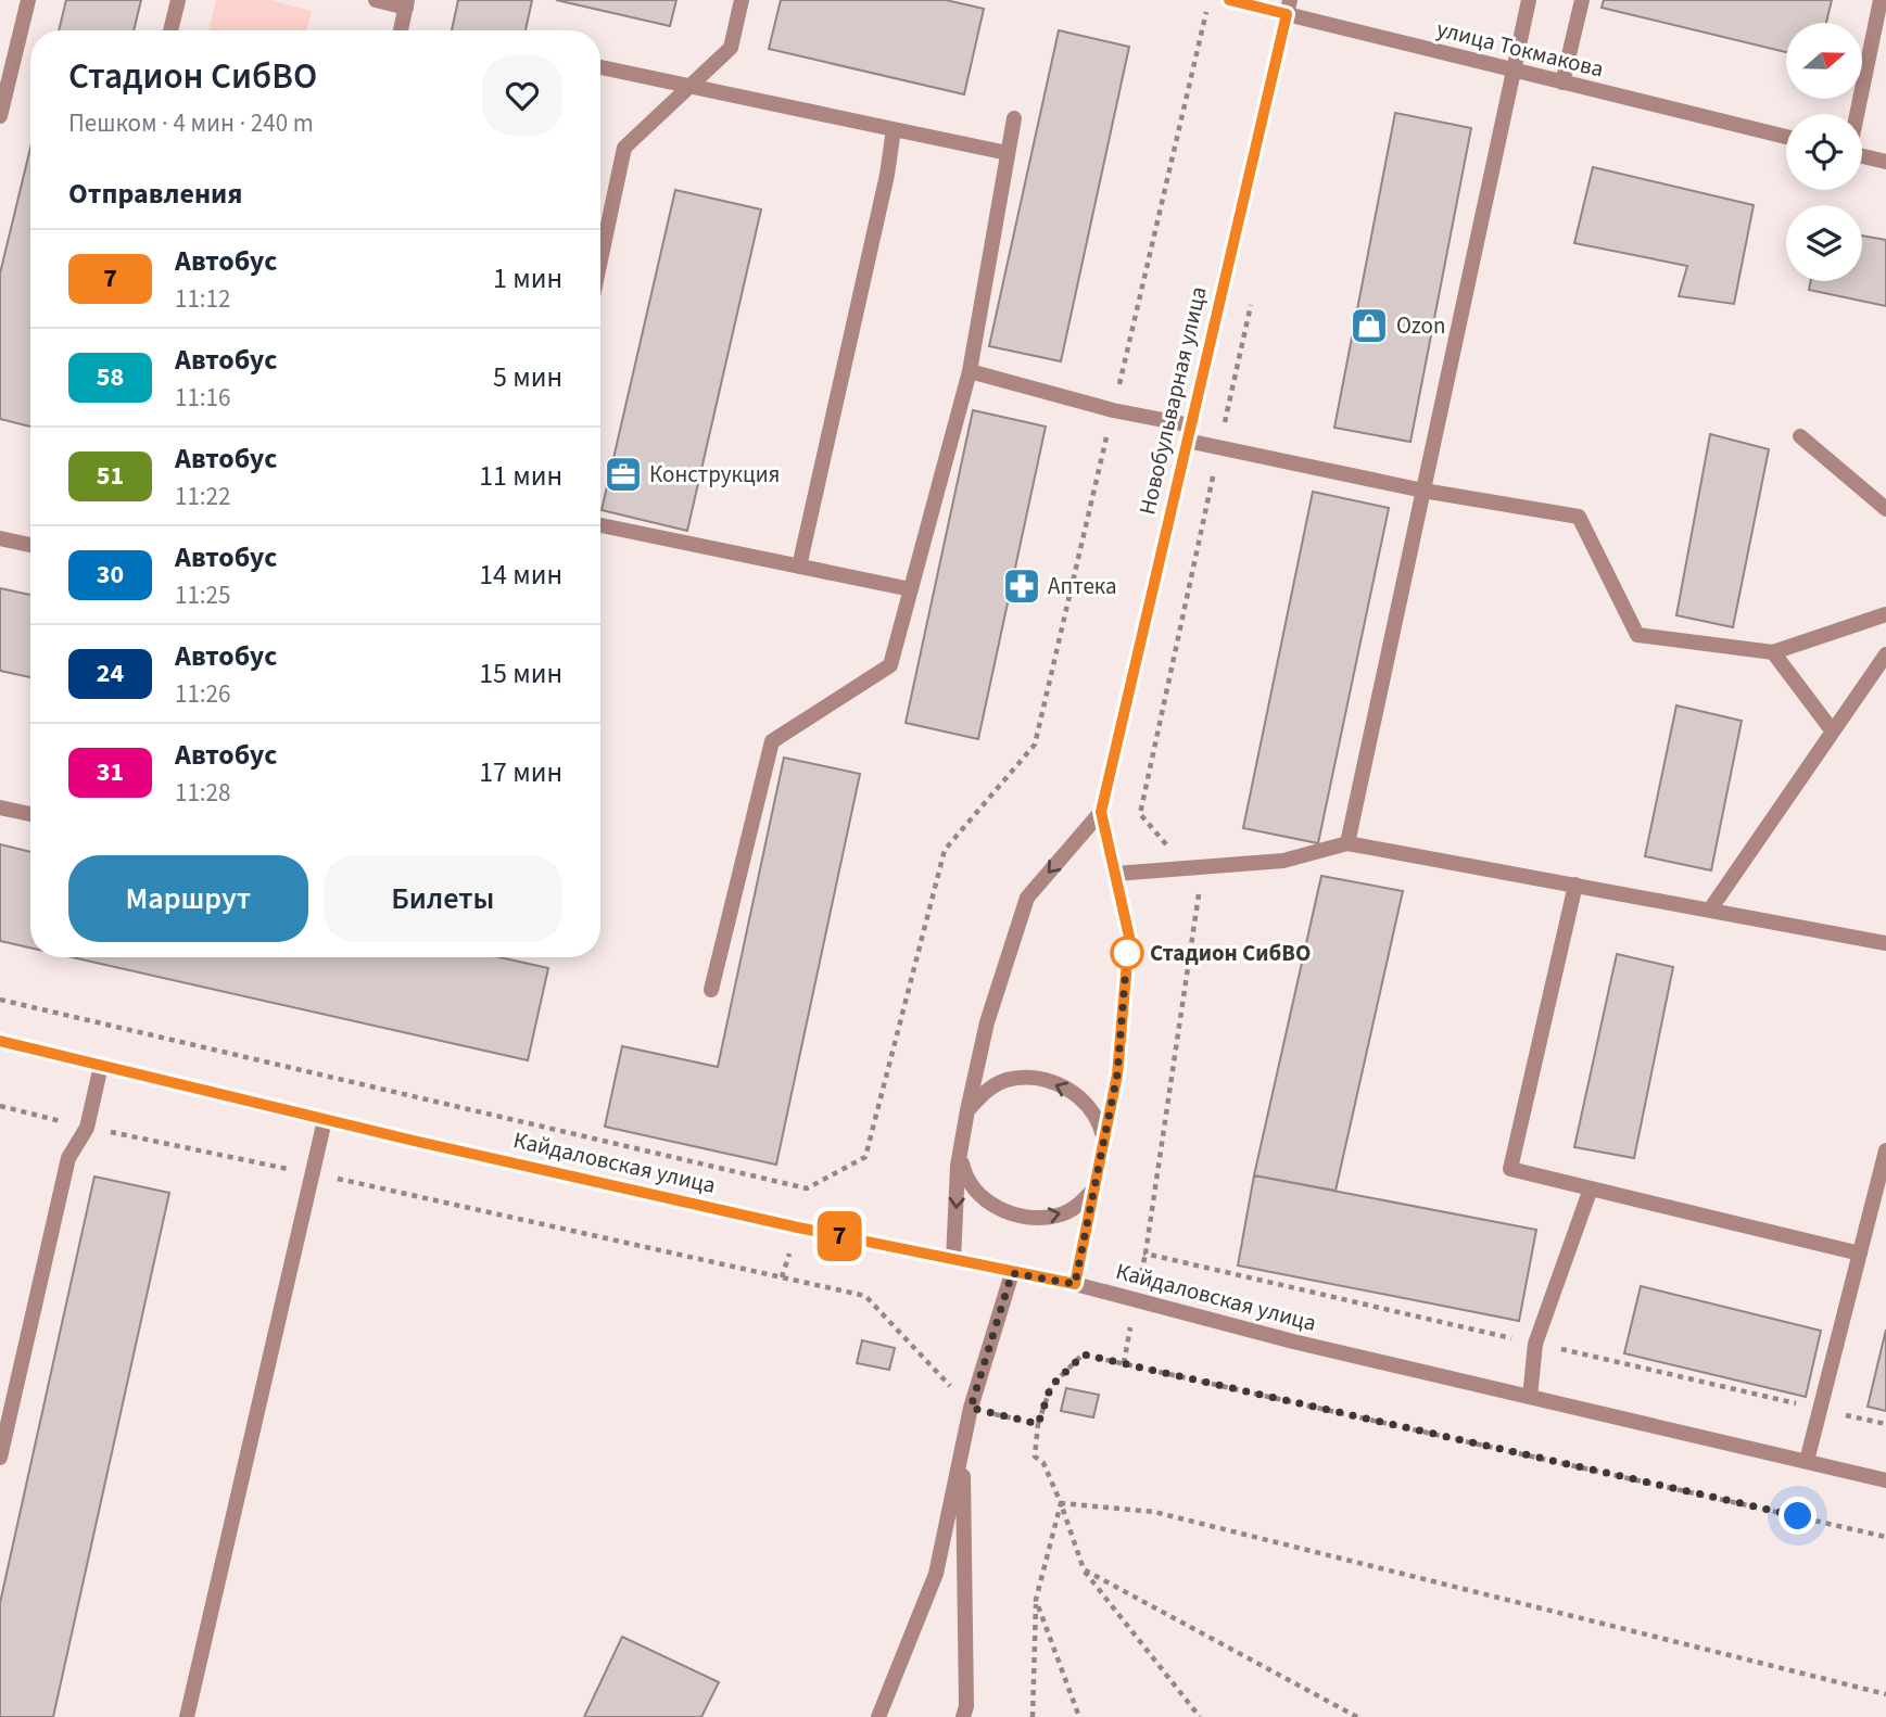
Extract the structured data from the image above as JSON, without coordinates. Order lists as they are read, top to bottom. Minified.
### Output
{"streets":{"street":["улица Токмакова","Новобульварная улица","Кайдаловская улица"]},"crossings":[["улица Токмакова","Новобульварная улица"]],"places":{"shop":["Ozon"],"office":["Конструкция"],"pharmacy":["Аптека"],"other":["Стадион СибВО"]},"lines":["bus line 7"],"north":"right","page":{"on_map":"7","heading":[["Стадион СибВО","Пешком · 4 мин · 240 m"],"Отправления"],"list":[{"mark":"7","name":"Автобус","note":"11:12","value":"1 мин"},{"mark":"58","name":"Автобус","note":"11:16","value":"5 мин"},{"mark":"51","name":"Автобус","note":"11:22","value":"11 мин"},{"mark":"30","name":"Автобус","note":"11:25","value":"14 мин"},{"mark":"24","name":"Автобус","note":"11:26","value":"15 мин"},{"mark":"31","name":"Автобус","note":"11:28","value":"17 мин"}],"buttons":["Маршрут","Билеты"]}}
